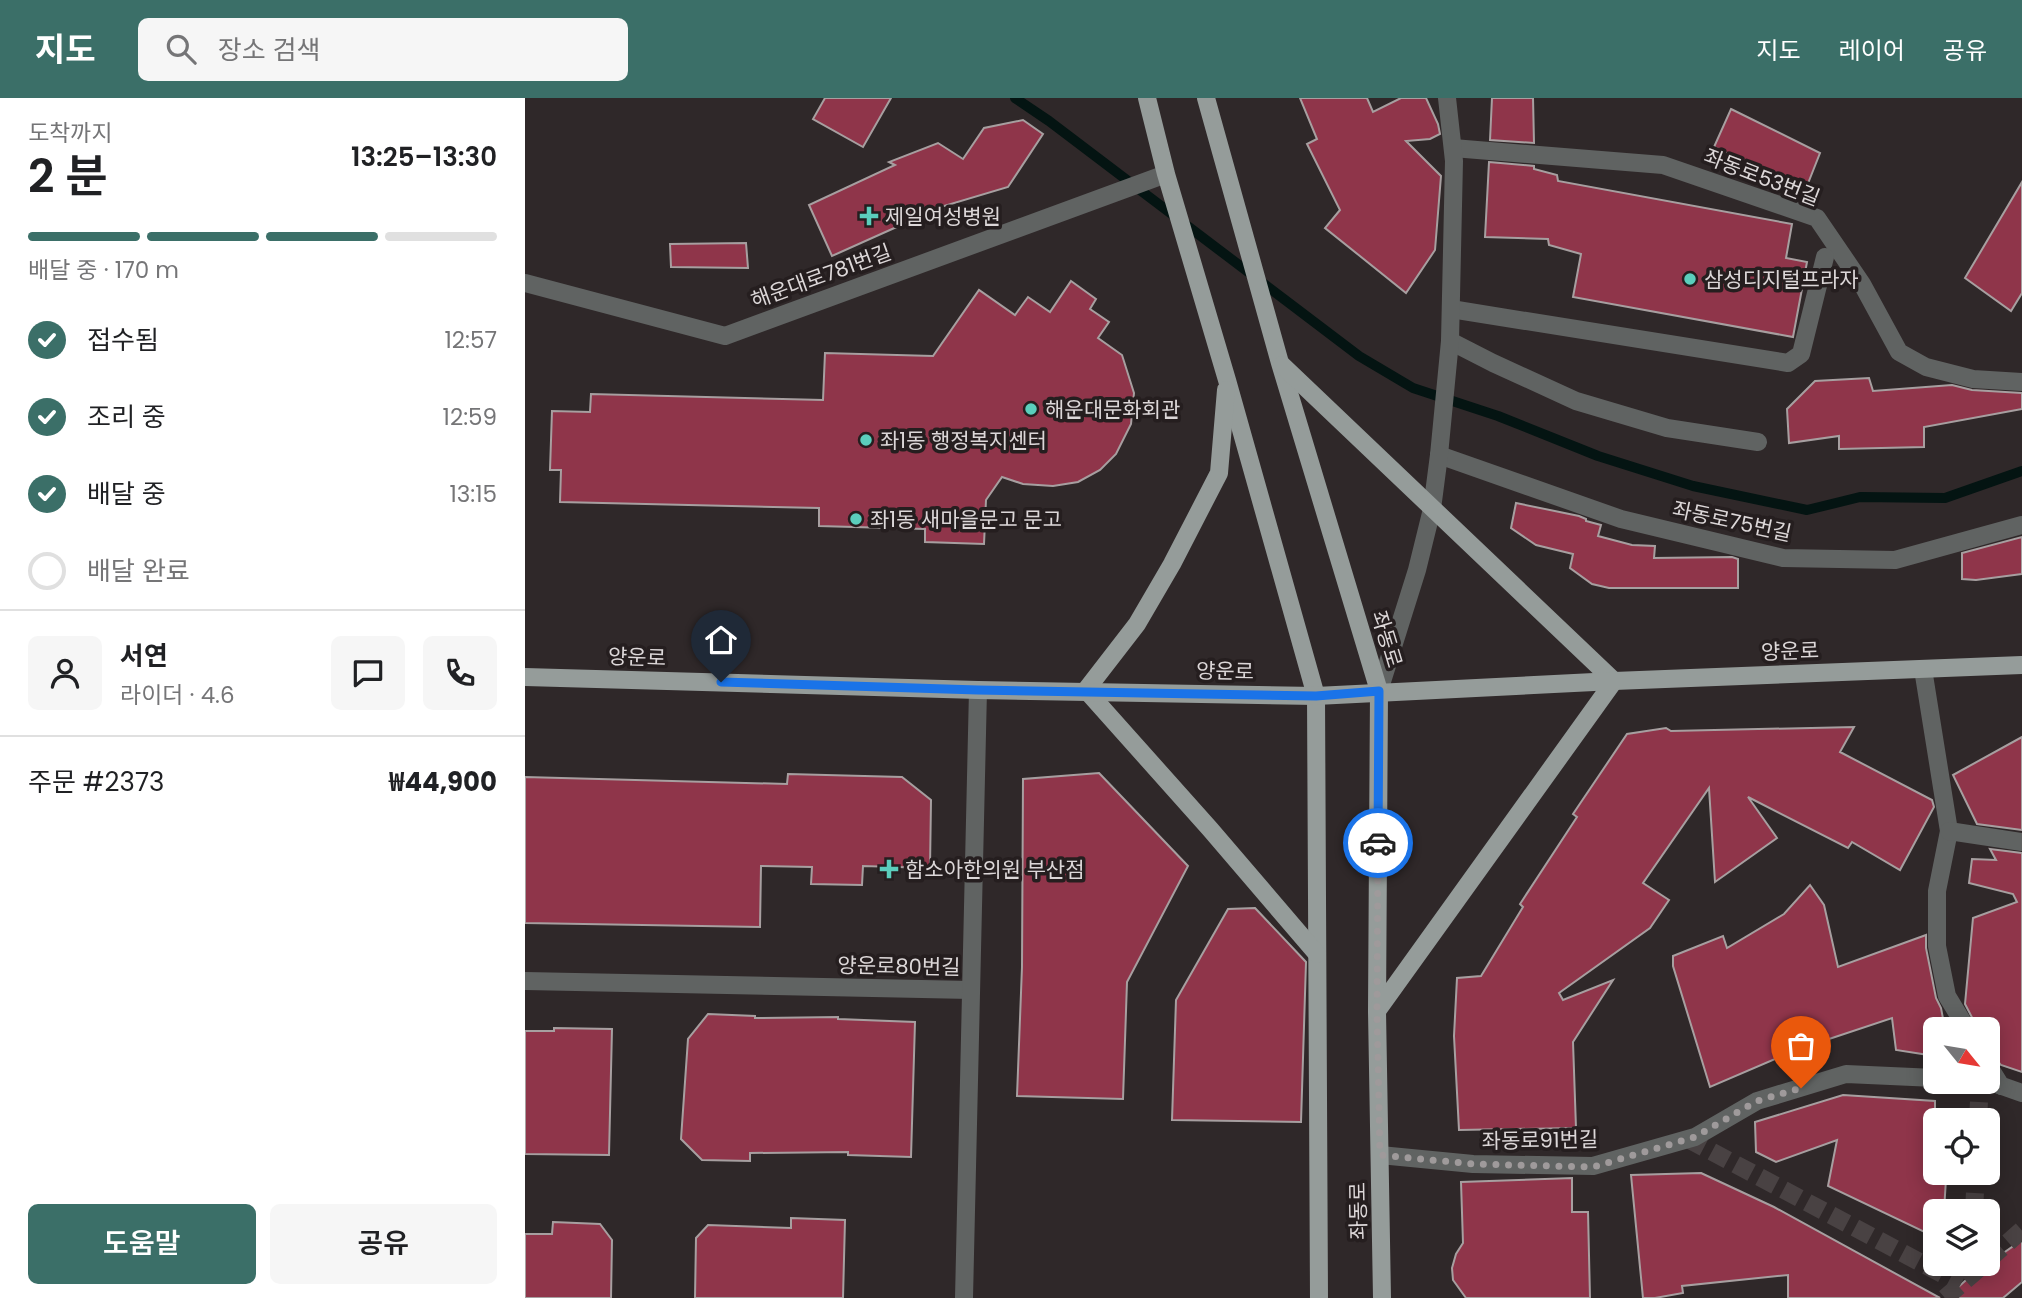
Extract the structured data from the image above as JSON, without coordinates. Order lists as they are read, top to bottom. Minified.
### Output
{"streets":{"main road":["좌동로","양운로"],"street":["좌동로53번길","해운대로781번길","좌동로75번길","양운로80번길","좌동로91번길"]},"crossings":[["해운대로781번길","좌동로"],["좌동로","양운로"],["좌동로","좌동로91번길"],["양운로","양운로80번길"]],"places":{"health":["제일여성병원","함소아한의원 부산점"],"other":["삼성디지털프라자","해운대문화회관","좌1동 행정복지센터","좌1동 새마을문고 문고"]},"north":"bottom right","page":{"header":"지도","search":"장소 검색","nav":["지도","레이어","공유"],"heading":["2 분","도착까지","13:25–13:30"],"panel":["서연","라이더 · 4.6","주문 #2373","₩44,900"],"bar":"배달 중 · 170 m","list":[["접수됨","12:57"],["조리 중","12:59"],["배달 중","13:15"],"배달 완료"],"buttons":["도움말","공유"]}}
